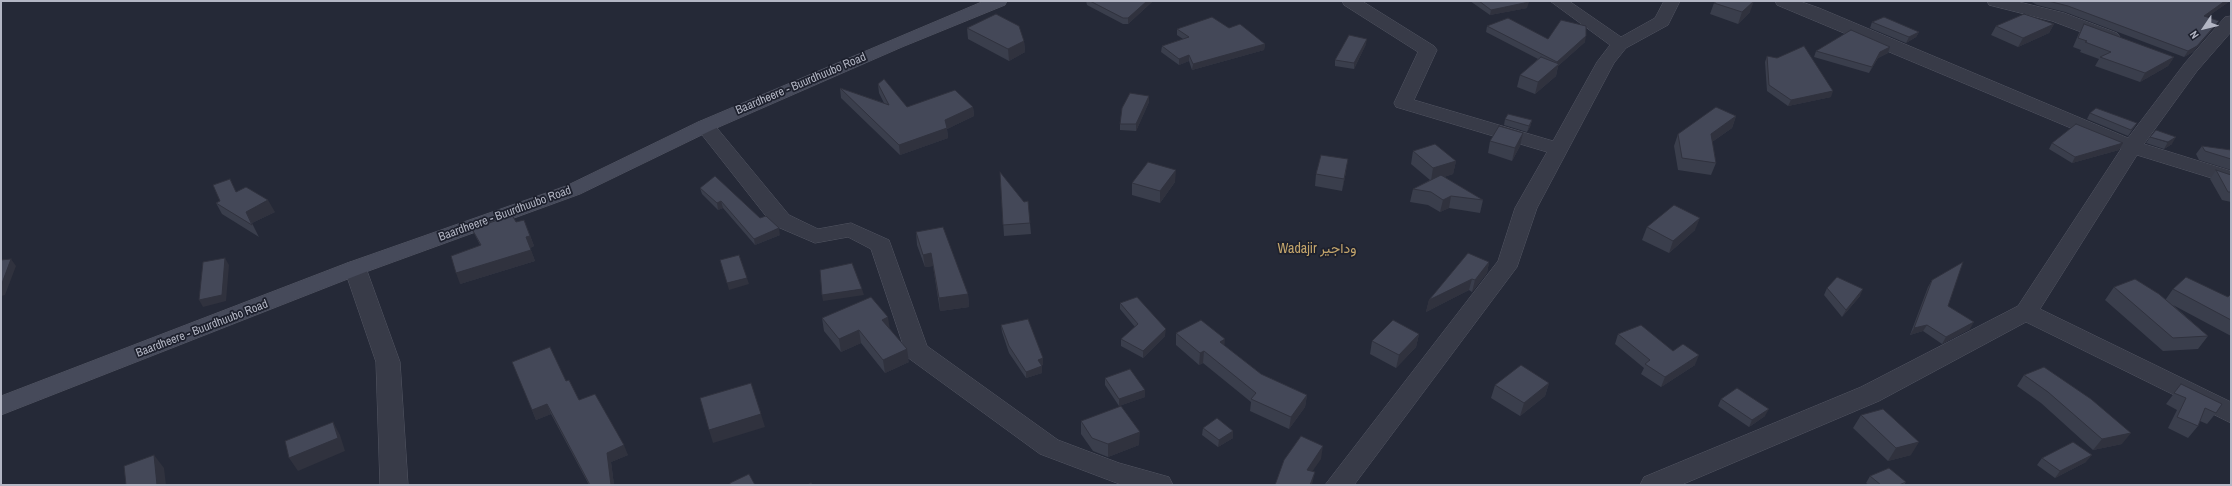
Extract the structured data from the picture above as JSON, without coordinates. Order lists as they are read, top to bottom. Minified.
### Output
{"streets":{"main road":["Baardheere - Buurdhuubo Road"]},"districts":["Wadajir وداجير"],"north":"bottom left"}
